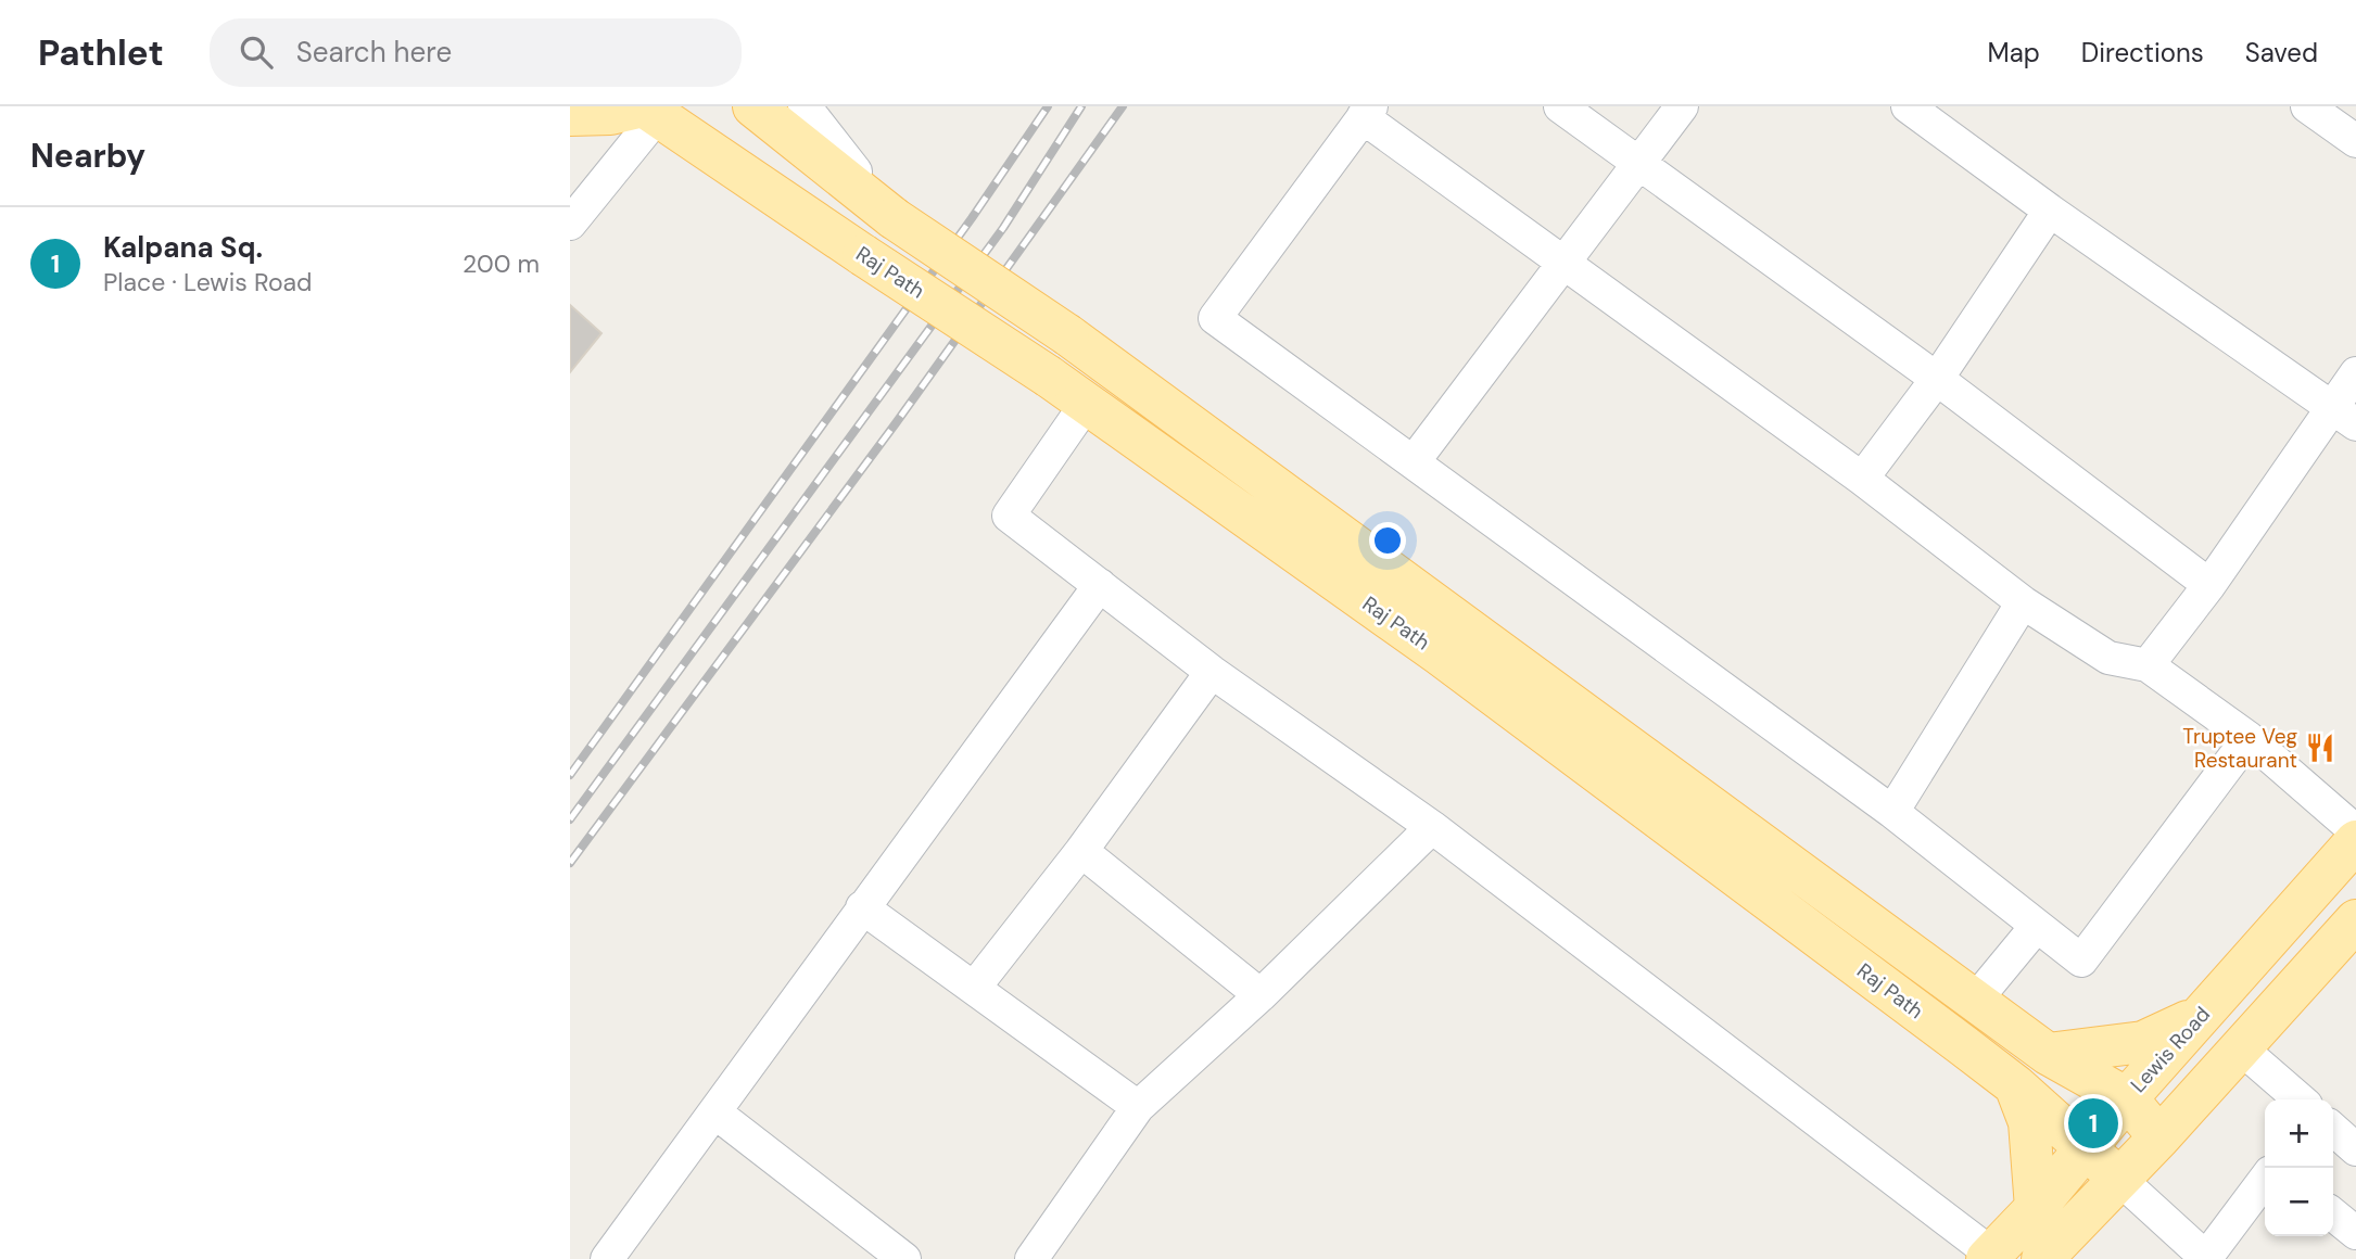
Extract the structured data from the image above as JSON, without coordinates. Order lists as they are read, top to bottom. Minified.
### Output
{"streets":{"main road":["Raj Path","Lewis Road"]},"crossings":[["Raj Path","Lewis Road"]],"places":{"restaurant":["Truptee Veg Restaurant"]},"page":{"header":"Pathlet","search":"Search here","nav":["Map","Directions","Saved"],"heading":"Nearby","list":[{"mark":"1","name":"Kalpana Sq.","note":"Place · Lewis Road","value":"200 m"}],"pins":"1","map_buttons":["+","−"]}}
